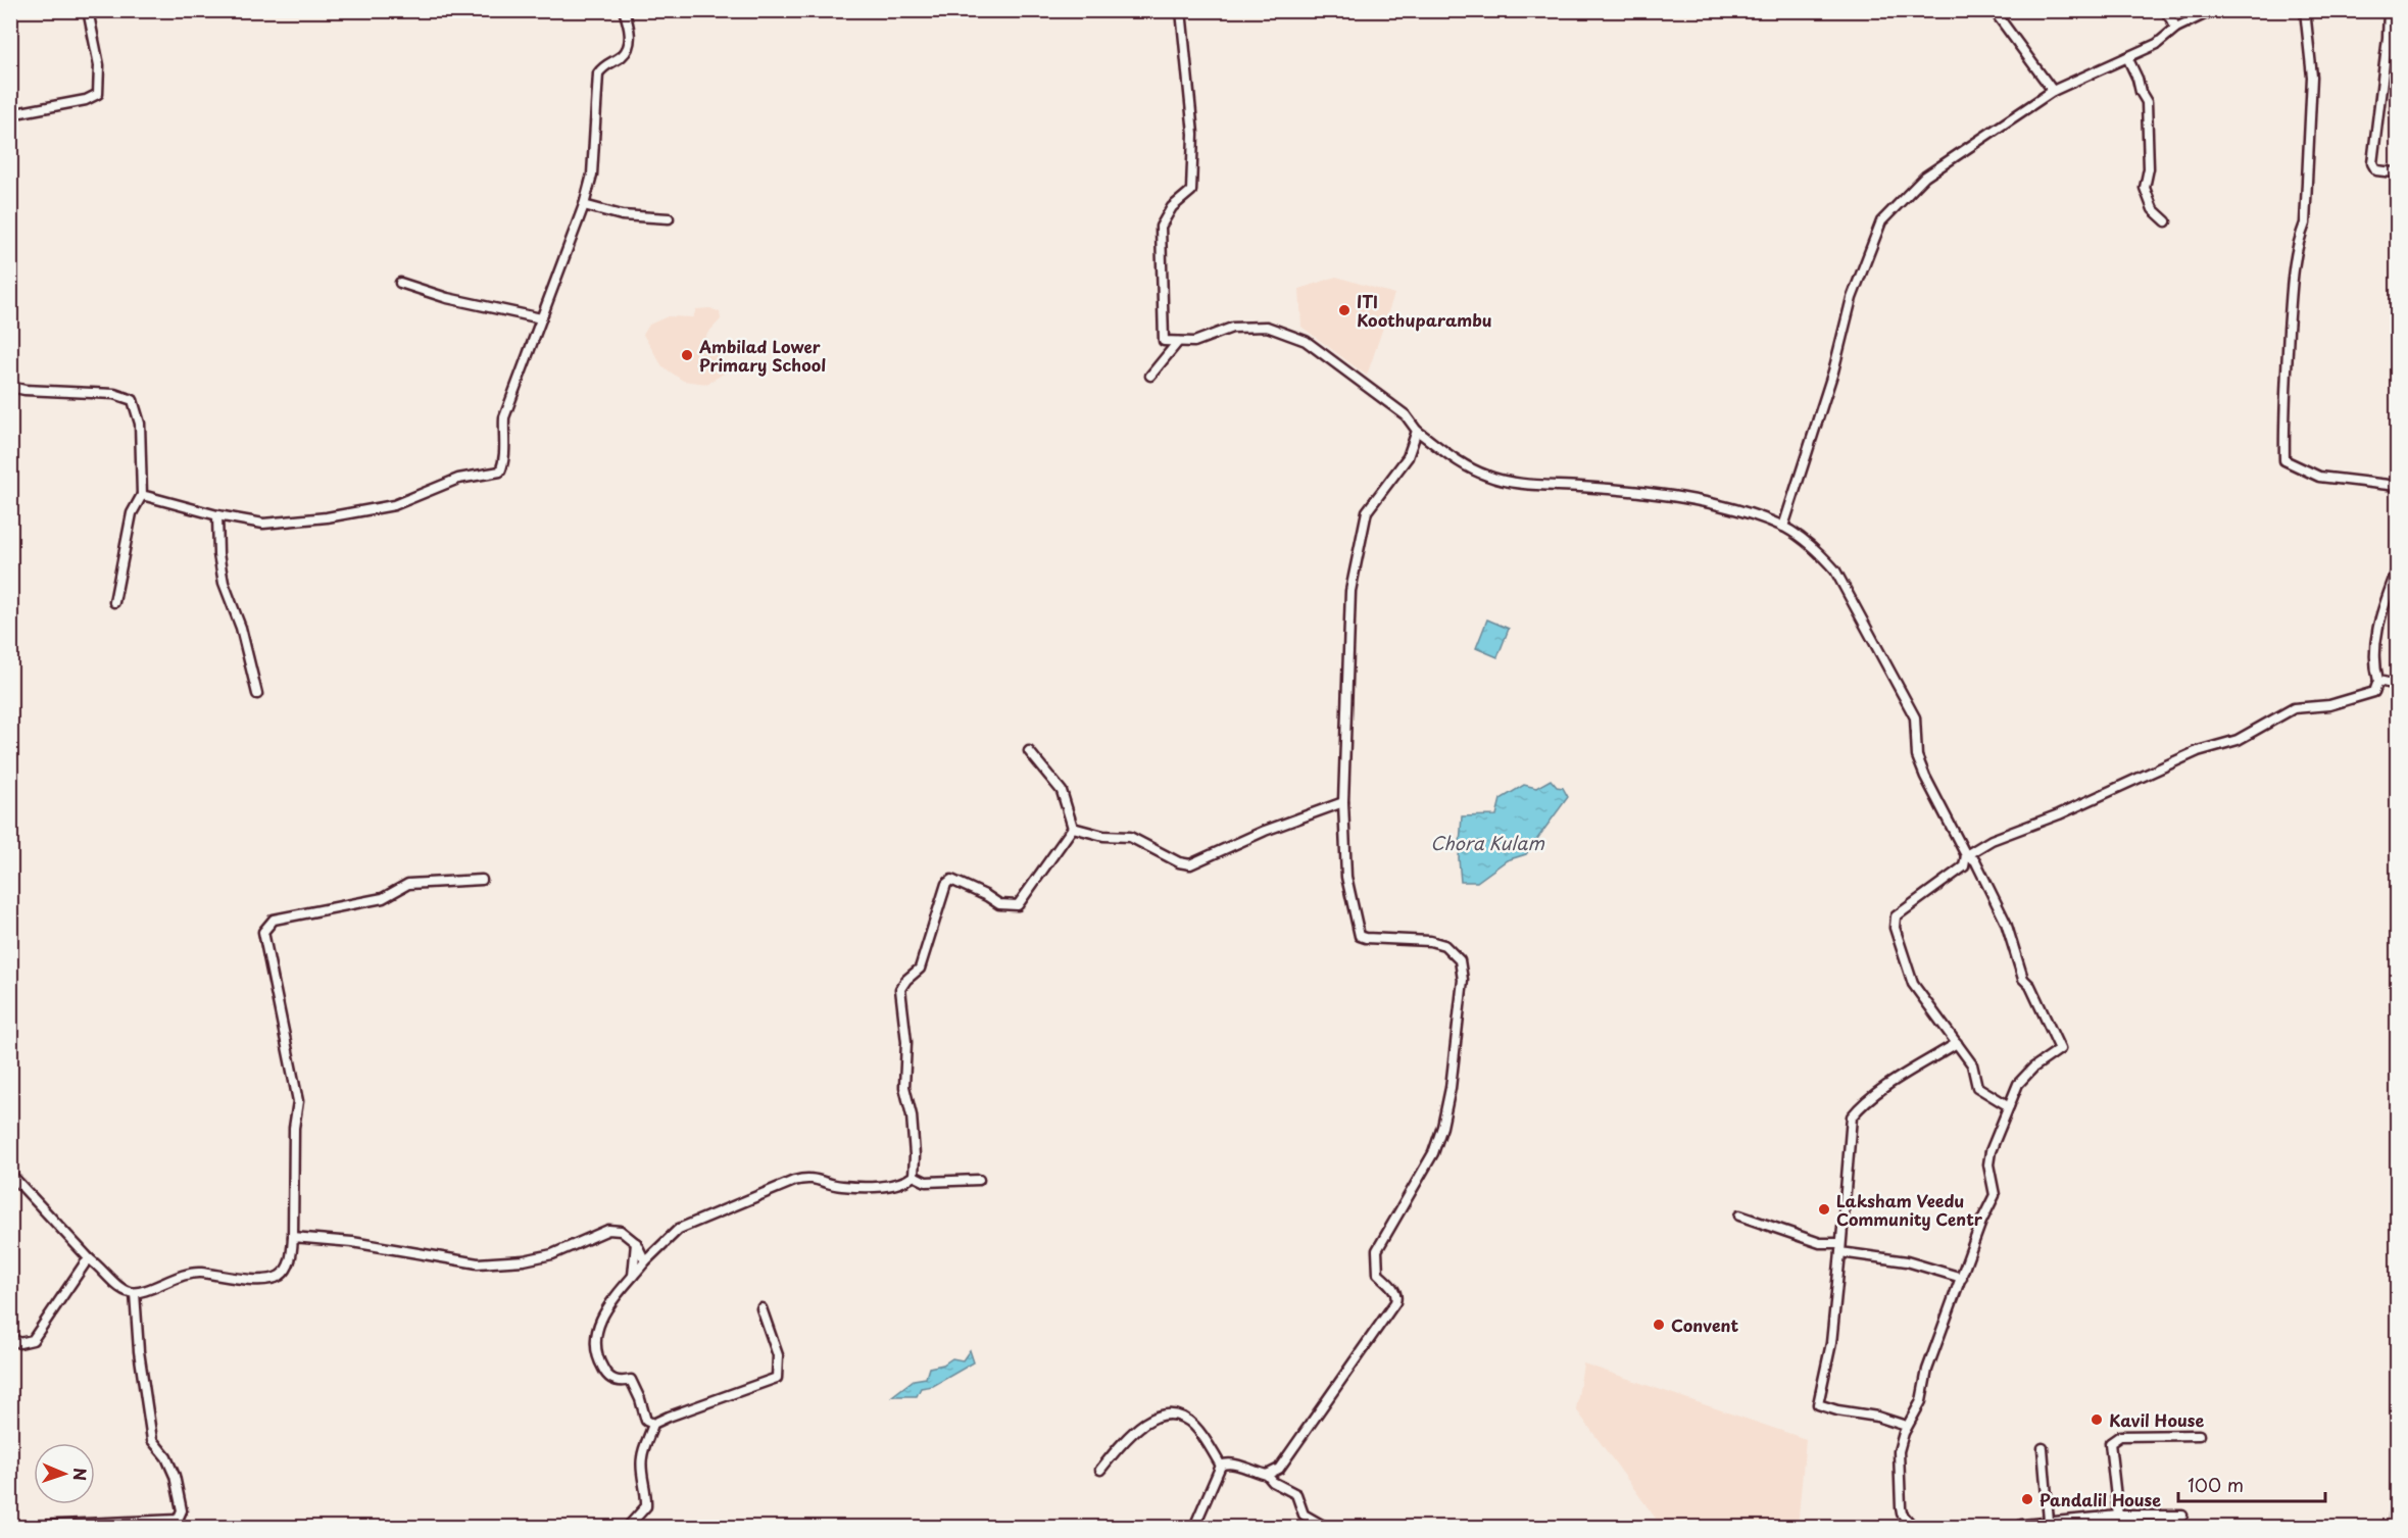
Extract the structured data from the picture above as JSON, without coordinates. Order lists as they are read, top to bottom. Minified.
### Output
{"water":["Chora Kulam"],"places":["ITI Koothuparambu","Ambilad Lower Primary School","Laksham Veedu Community Centr","Convent","Kavil House","Pandalil House"],"scale_bar":"100 m","north":"right"}
